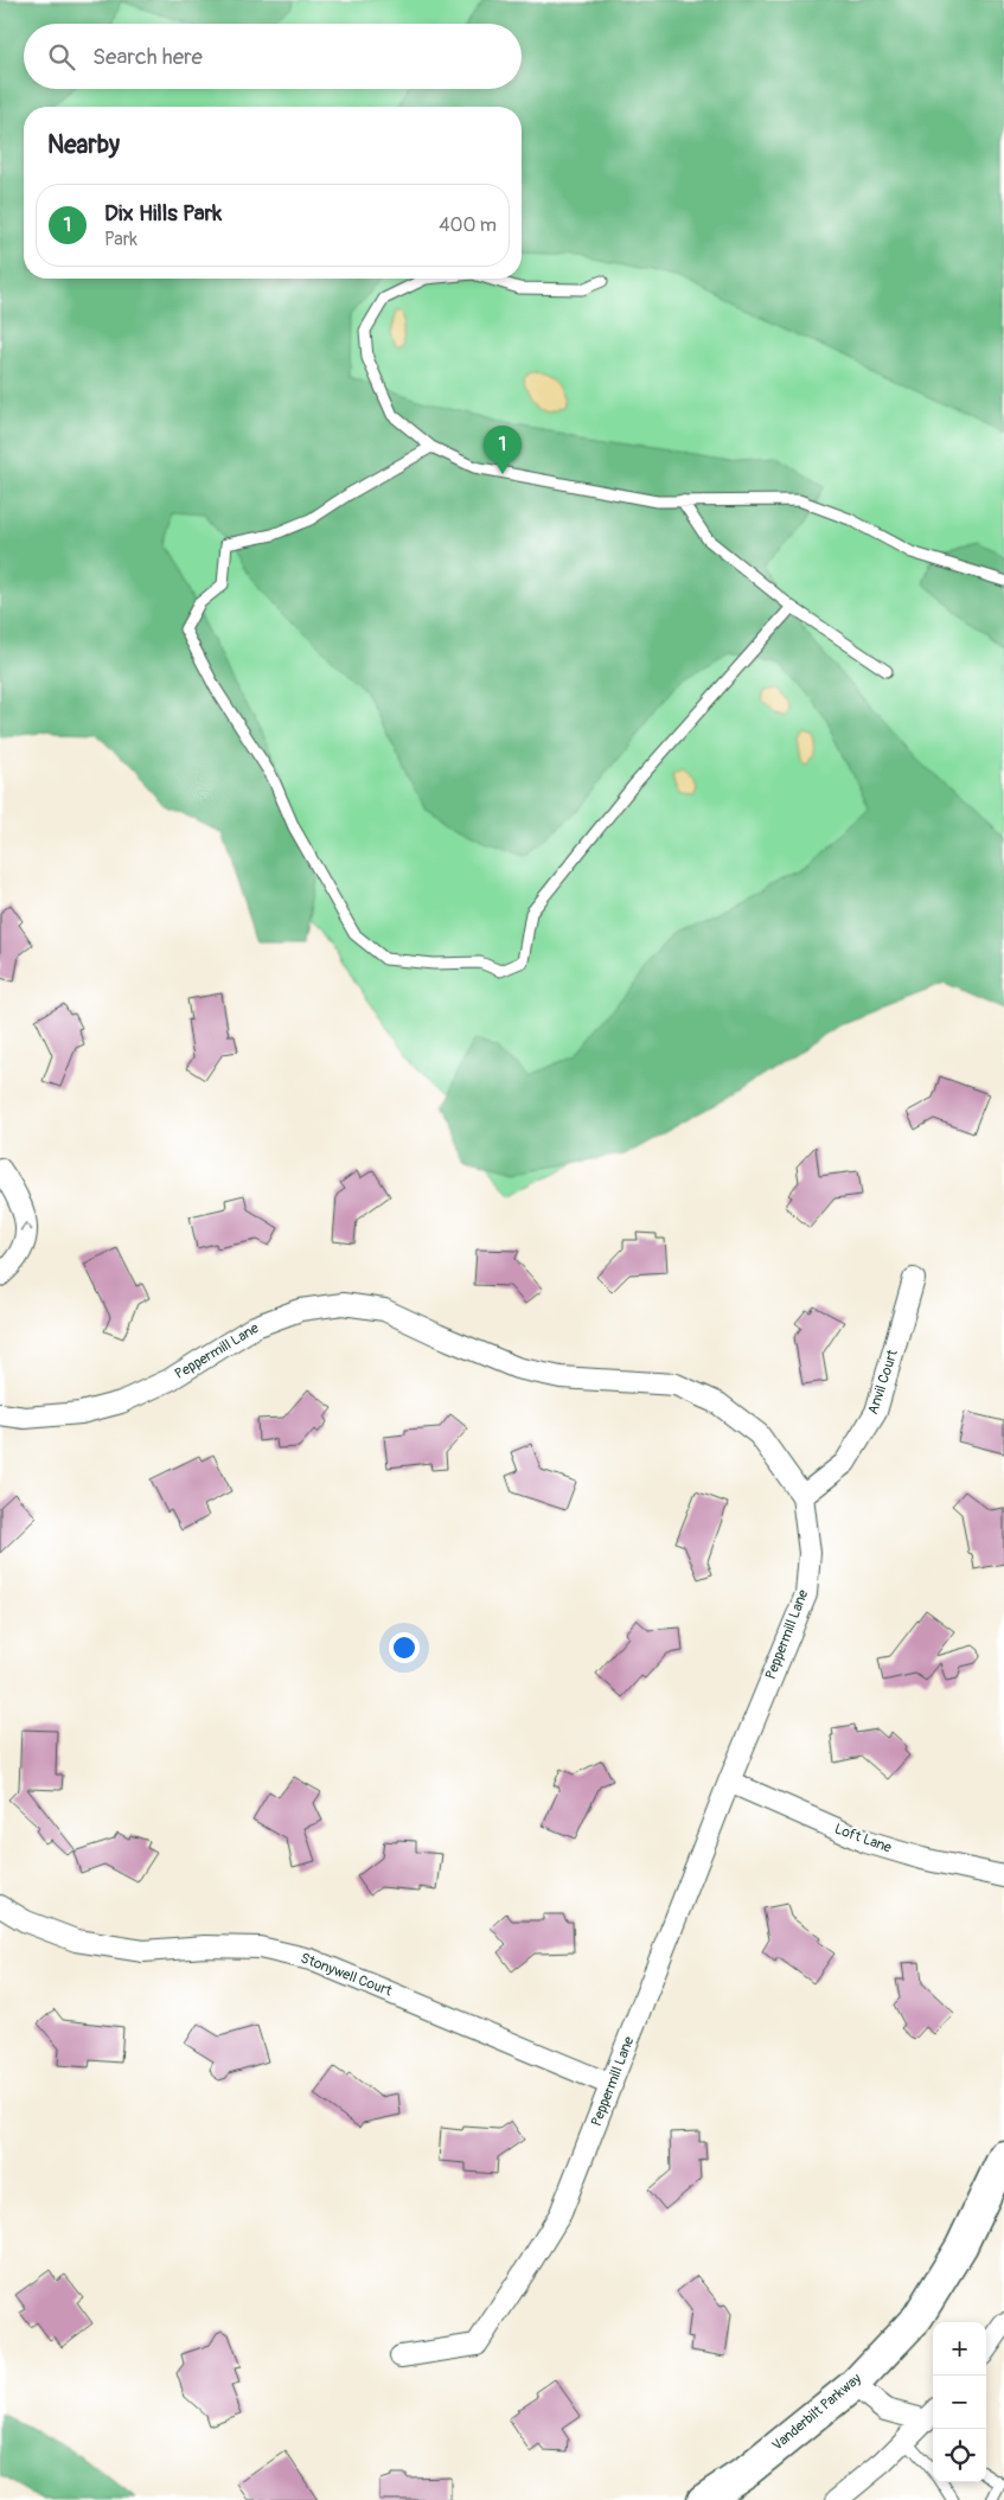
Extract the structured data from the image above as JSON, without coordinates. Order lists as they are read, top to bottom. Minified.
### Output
{"streets":{"main road":["Vanderbilt Parkway"],"street":["Peppermill Lane","Anvil Court","Loft Lane","Stonywell Court"]},"crossings":[["Peppermill Lane","Anvil Court"],["Peppermill Lane","Loft Lane"],["Peppermill Lane","Stonywell Court"]],"page":{"search":"Search here","heading":"Nearby","list":[{"mark":"1","name":"Dix Hills Park","note":"Park","value":"400 m"}],"pins":"1","map_buttons":["+","−"]}}
